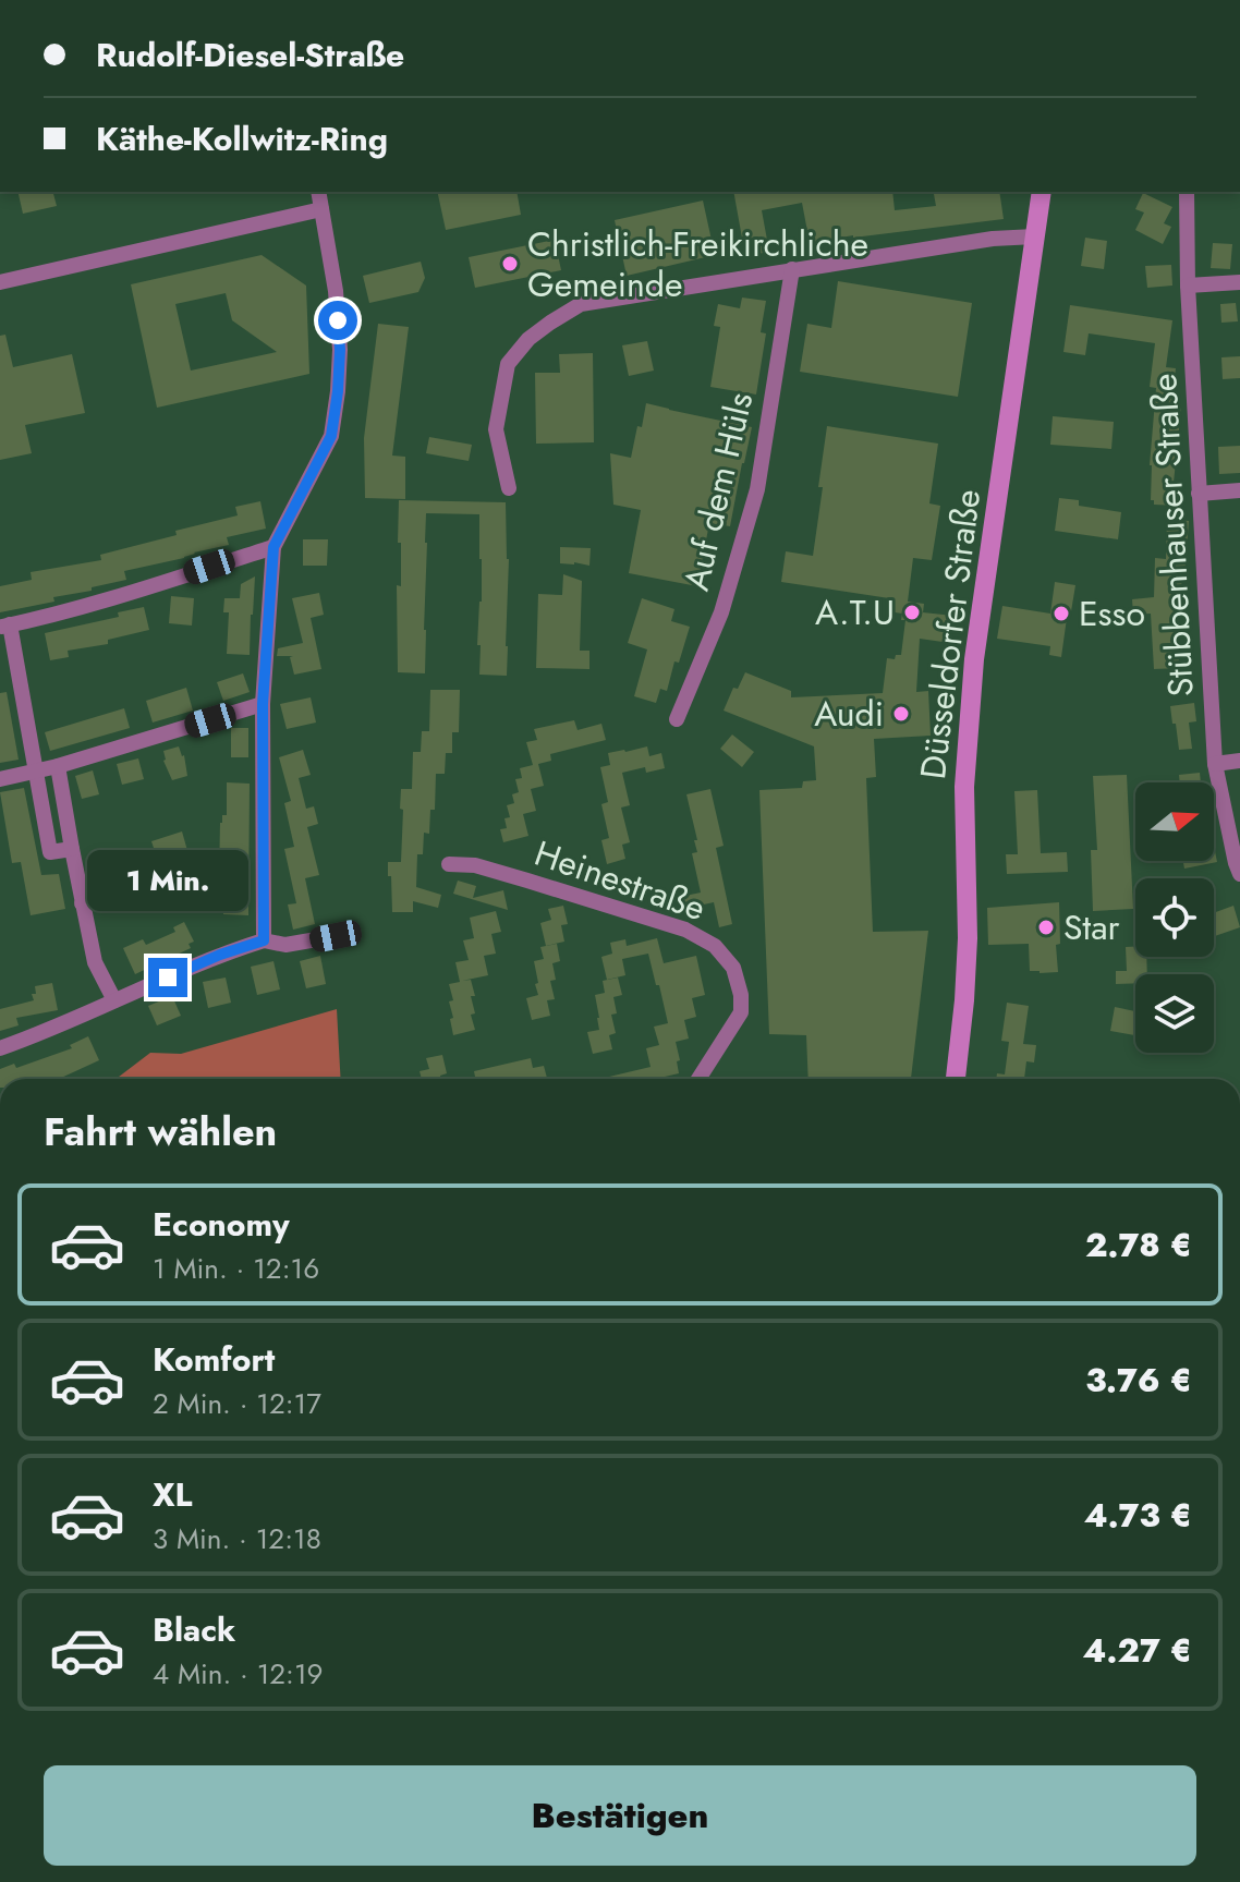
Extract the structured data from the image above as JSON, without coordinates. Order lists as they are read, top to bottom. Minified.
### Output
{"streets":{"main road":["Düsseldorfer Straße"],"street":["Auf dem Hüls","Stübbenhauser Straße","Heinestraße"]},"places":["Christlich-Freikirchliche Gemeinde","A.T.U","Esso","Audi","Star"],"north":"right","page":{"banner":["Rudolf-Diesel-Straße","Käthe-Kollwitz-Ring"],"bubble":"1 Min.","heading":"Fahrt wählen","list":[{"name":"Economy","note":"1 Min. · 12:16","value":"2.78 €"},{"name":"Komfort","note":"2 Min. · 12:17","value":"3.76 €"},{"name":"XL","note":"3 Min. · 12:18","value":"4.73 €"},{"name":"Black","note":"4 Min. · 12:19","value":"4.27 €"}],"buttons":"Bestätigen"}}
